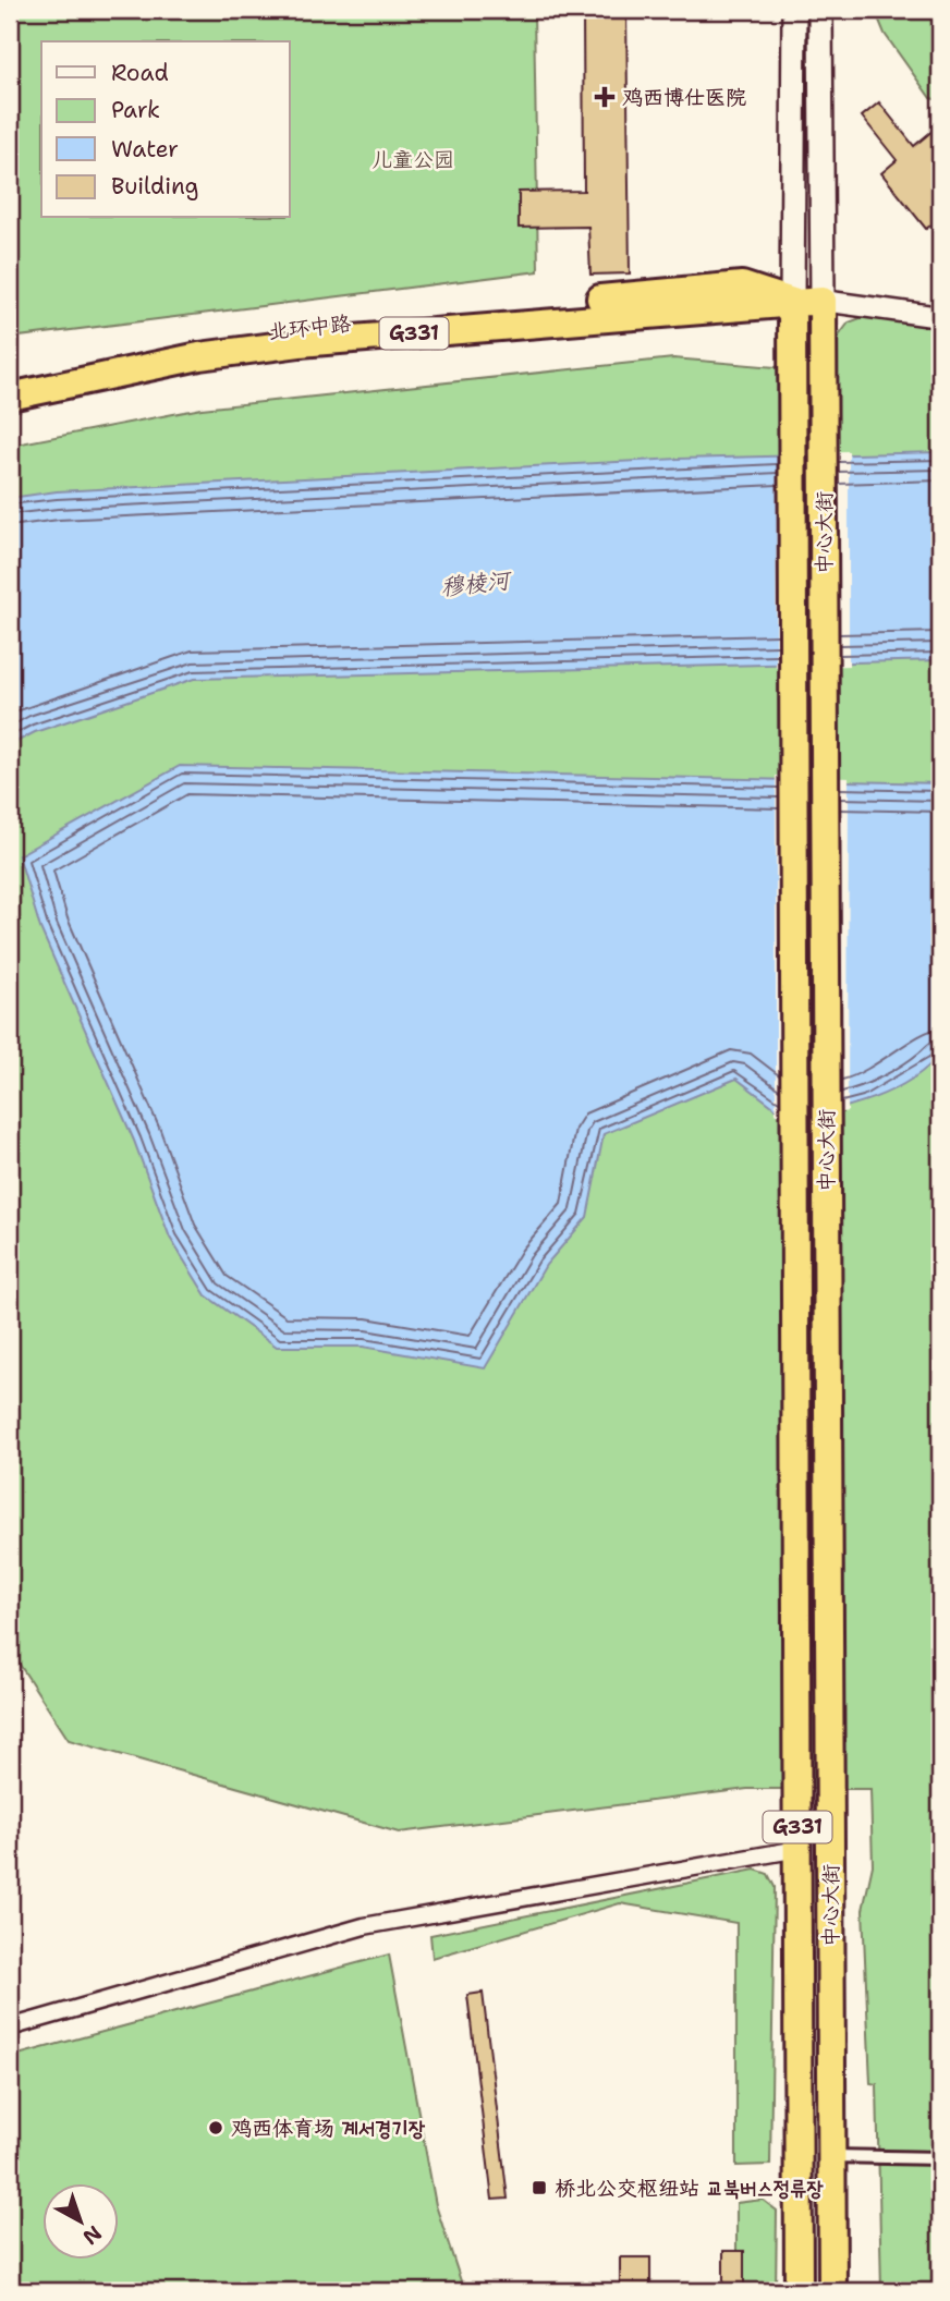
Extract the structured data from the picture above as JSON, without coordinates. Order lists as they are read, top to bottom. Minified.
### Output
{"streets":{"highway":["北环中路","G331","中心大街"]},"crossings":[["北环中路","中心大街"]],"water":["穆棱河"],"parks":["儿童公园"],"places":{"health":["鸡西博仕医院"],"other":["鸡西体育场 계서경기장"],"transit":["桥北公交枢纽站 교북버스정류장"]},"legend":["Road","Park","Water","Building"],"north":"bottom right"}
